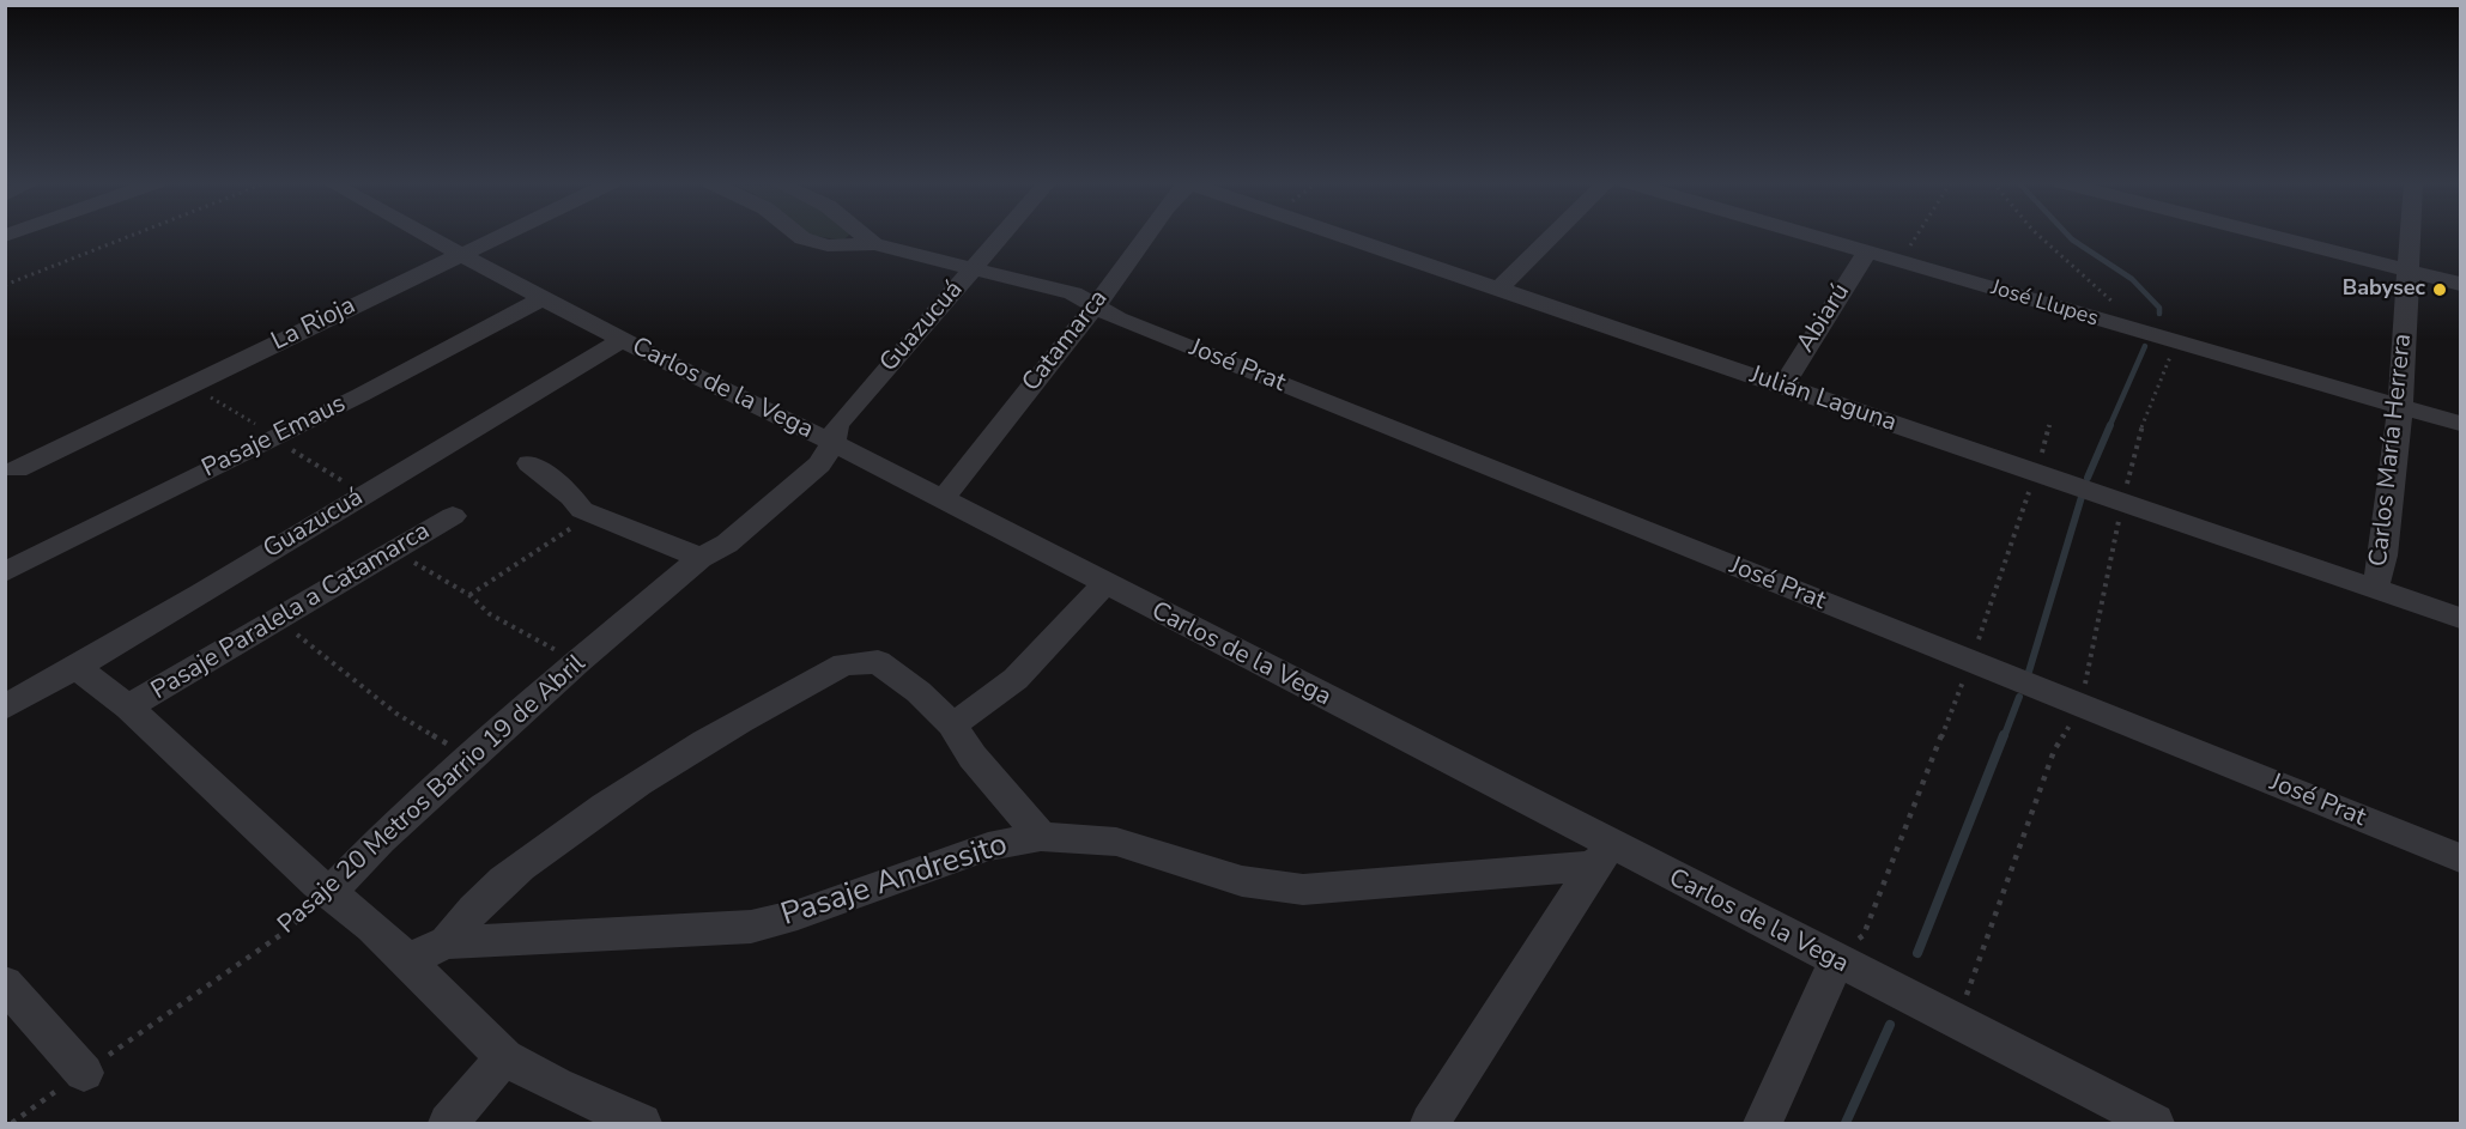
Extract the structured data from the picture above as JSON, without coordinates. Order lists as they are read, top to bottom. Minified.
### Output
{"streets":{"street":["José Llupes","Abiarú","La Rioja","Guazucuá","Catamarca","José Prat","Carlos de la Vega","Julián Laguna","Pasaje Emaus","Carlos María Herrera","Pasaje Paralela a Catamarca","Pasaje 20 Metros Barrio 19 de Abril","Pasaje Andresito"]},"crossings":[["José Llupes","Abiarú"],["José Llupes","Carlos María Herrera"],["Abiarú","Julián Laguna"],["La Rioja","Carlos de la Vega"],["Guazucuá","José Prat"],["Guazucuá","Carlos de la Vega"],["Guazucuá","Pasaje 20 Metros Barrio 19 de Abril"],["Catamarca","José Prat"],["Catamarca","Carlos de la Vega"],["Carlos de la Vega","Pasaje Emaus"],["Carlos de la Vega","Pasaje 20 Metros Barrio 19 de Abril"],["Carlos de la Vega","Pasaje Andresito"],["Julián Laguna","Carlos María Herrera"]],"places":["Babysec"]}
